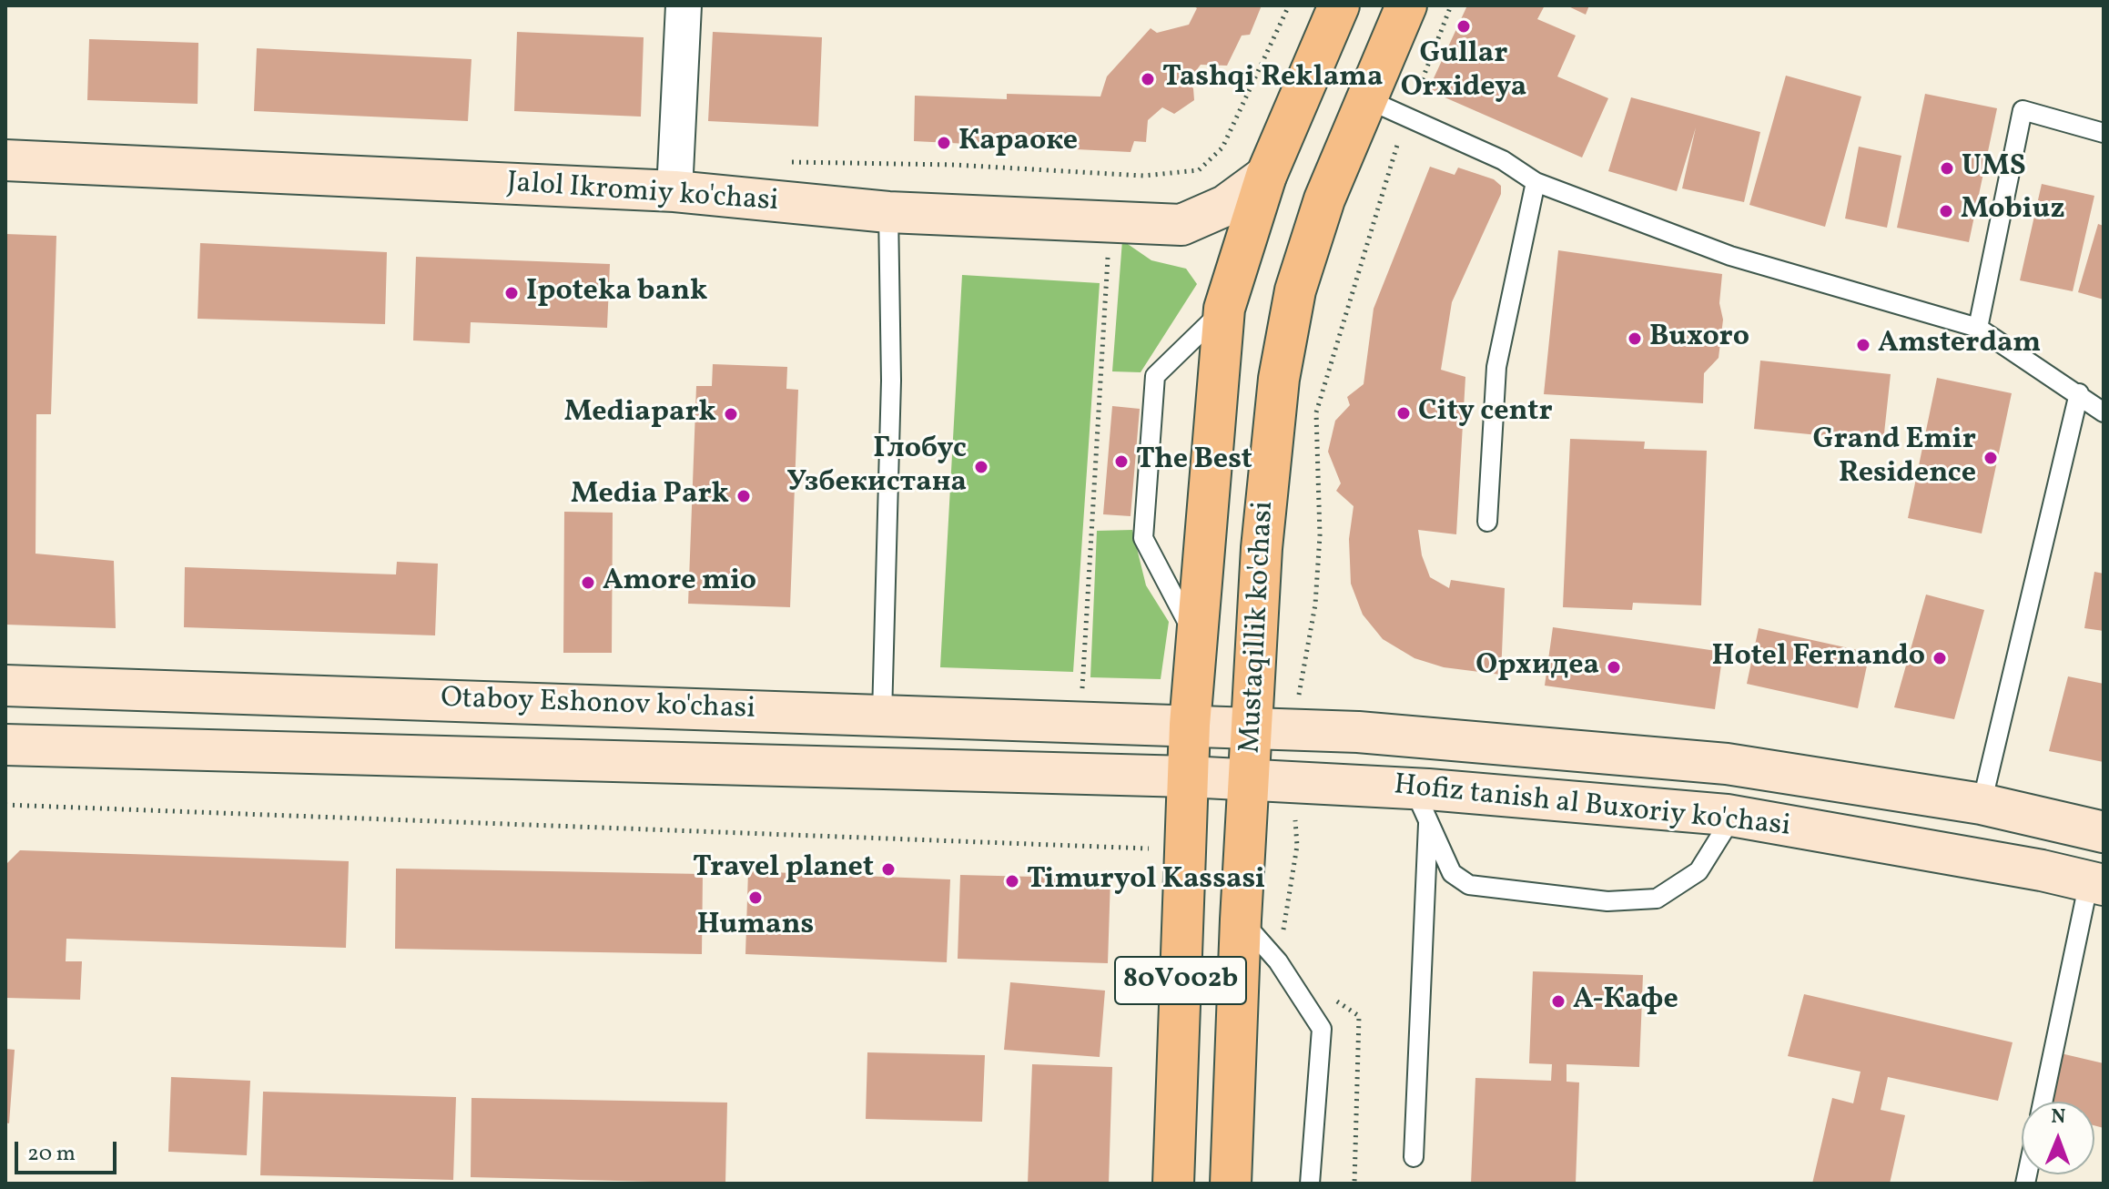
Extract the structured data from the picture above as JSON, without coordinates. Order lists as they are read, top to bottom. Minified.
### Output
{"streets":{"main road":["Mustaqillik ko'chasi","80V002b"],"street":["Jalol Ikromiy ko'chasi","Otaboy Eshonov ko'chasi","Hofiz tanish al Buxoriy ko'chasi"]},"crossings":[["Jalol Ikromiy ko'chasi","Mustaqillik ko'chasi"],["Mustaqillik ko'chasi","Otaboy Eshonov ko'chasi"],["Mustaqillik ko'chasi","Hofiz tanish al Buxoriy ko'chasi"],["Otaboy Eshonov ko'chasi","Hofiz tanish al Buxoriy ko'chasi"]],"places":["Gullar Orxideya","Tashqi Reklama","Караоке","UMS","Mobiuz","Ipoteka bank","Buxoro","Amsterdam","City centr","Mediapark","Grand Emir Residence","The Best","Глобус Узбекистана","Media Park","Amore mio","Hotel Fernando","Орхидеа","Travel planet","Timuryol Kassasi","Humans","А-Кафе"],"scale_bar":"20 m","north":"top"}
